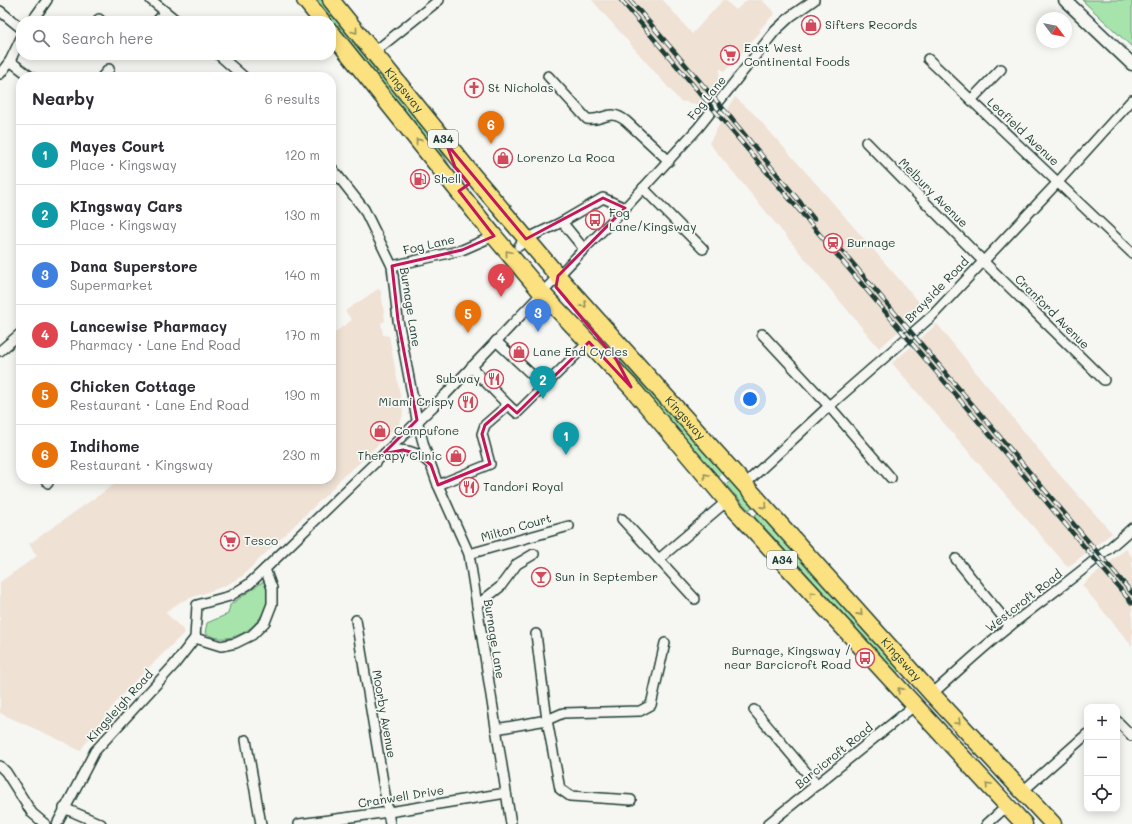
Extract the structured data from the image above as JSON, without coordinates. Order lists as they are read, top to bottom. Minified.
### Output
{"streets":{"highway":["Kingsway","A34"],"street":["Fog Lane","Leafield Avenue","Melbury Avenue","Brayside Road","Burnage Lane","Cranford Avenue","Milton Court","Westcroft Road","Kingsleigh Road","Moorby Avenue","Barcicroft Road","Cranwell Drive"]},"crossings":[["Kingsway","Fog Lane"],["Kingsway","Brayside Road"],["Kingsway","Westcroft Road"],["Kingsway","Barcicroft Road"],["Fog Lane","Burnage Lane"],["Fog Lane","Kingsleigh Road"],["Leafield Avenue","Brayside Road"],["Melbury Avenue","Brayside Road"],["Melbury Avenue","Cranford Avenue"],["Brayside Road","Cranford Avenue"],["Burnage Lane","Milton Court"],["Burnage Lane","Cranwell Drive"],["Moorby Avenue","Cranwell Drive"]],"places":{"shop":["Sifters Records","Lorenzo La Roca","Lane End Cycles","Compufone","Therapy Clinic"],"supermarket":["East West Continental Foods","Tesco"],"church":["St Nicholas"],"fuel station":["Shell"],"bus stop":["Fog Lane/Kingsway","Burnage, Kingsway / near Barcicroft Road"],"station":["Burnage"],"restaurant":["Subway","Miami Crispy","Tandori Royal"],"bar":["Sun in September"]},"north":"bottom right","page":{"search":"Search here","heading":["Nearby","6 results"],"pins":["6","4","3","5","2","1"],"list":[{"mark":"1","name":"Mayes Court","note":"Place · Kingsway","value":"120 m"},{"mark":"2","name":"KIngsway Cars","note":"Place · Kingsway","value":"130 m"},{"mark":"3","name":"Dana Superstore","note":"Supermarket","value":"140 m"},{"mark":"4","name":"Lancewise Pharmacy","note":"Pharmacy · Lane End Road","value":"170 m"},{"mark":"5","name":"Chicken Cottage","note":"Restaurant · Lane End Road","value":"190 m"},{"mark":"6","name":"Indihome","note":"Restaurant · Kingsway","value":"230 m"}],"map_buttons":["+","−"]}}
